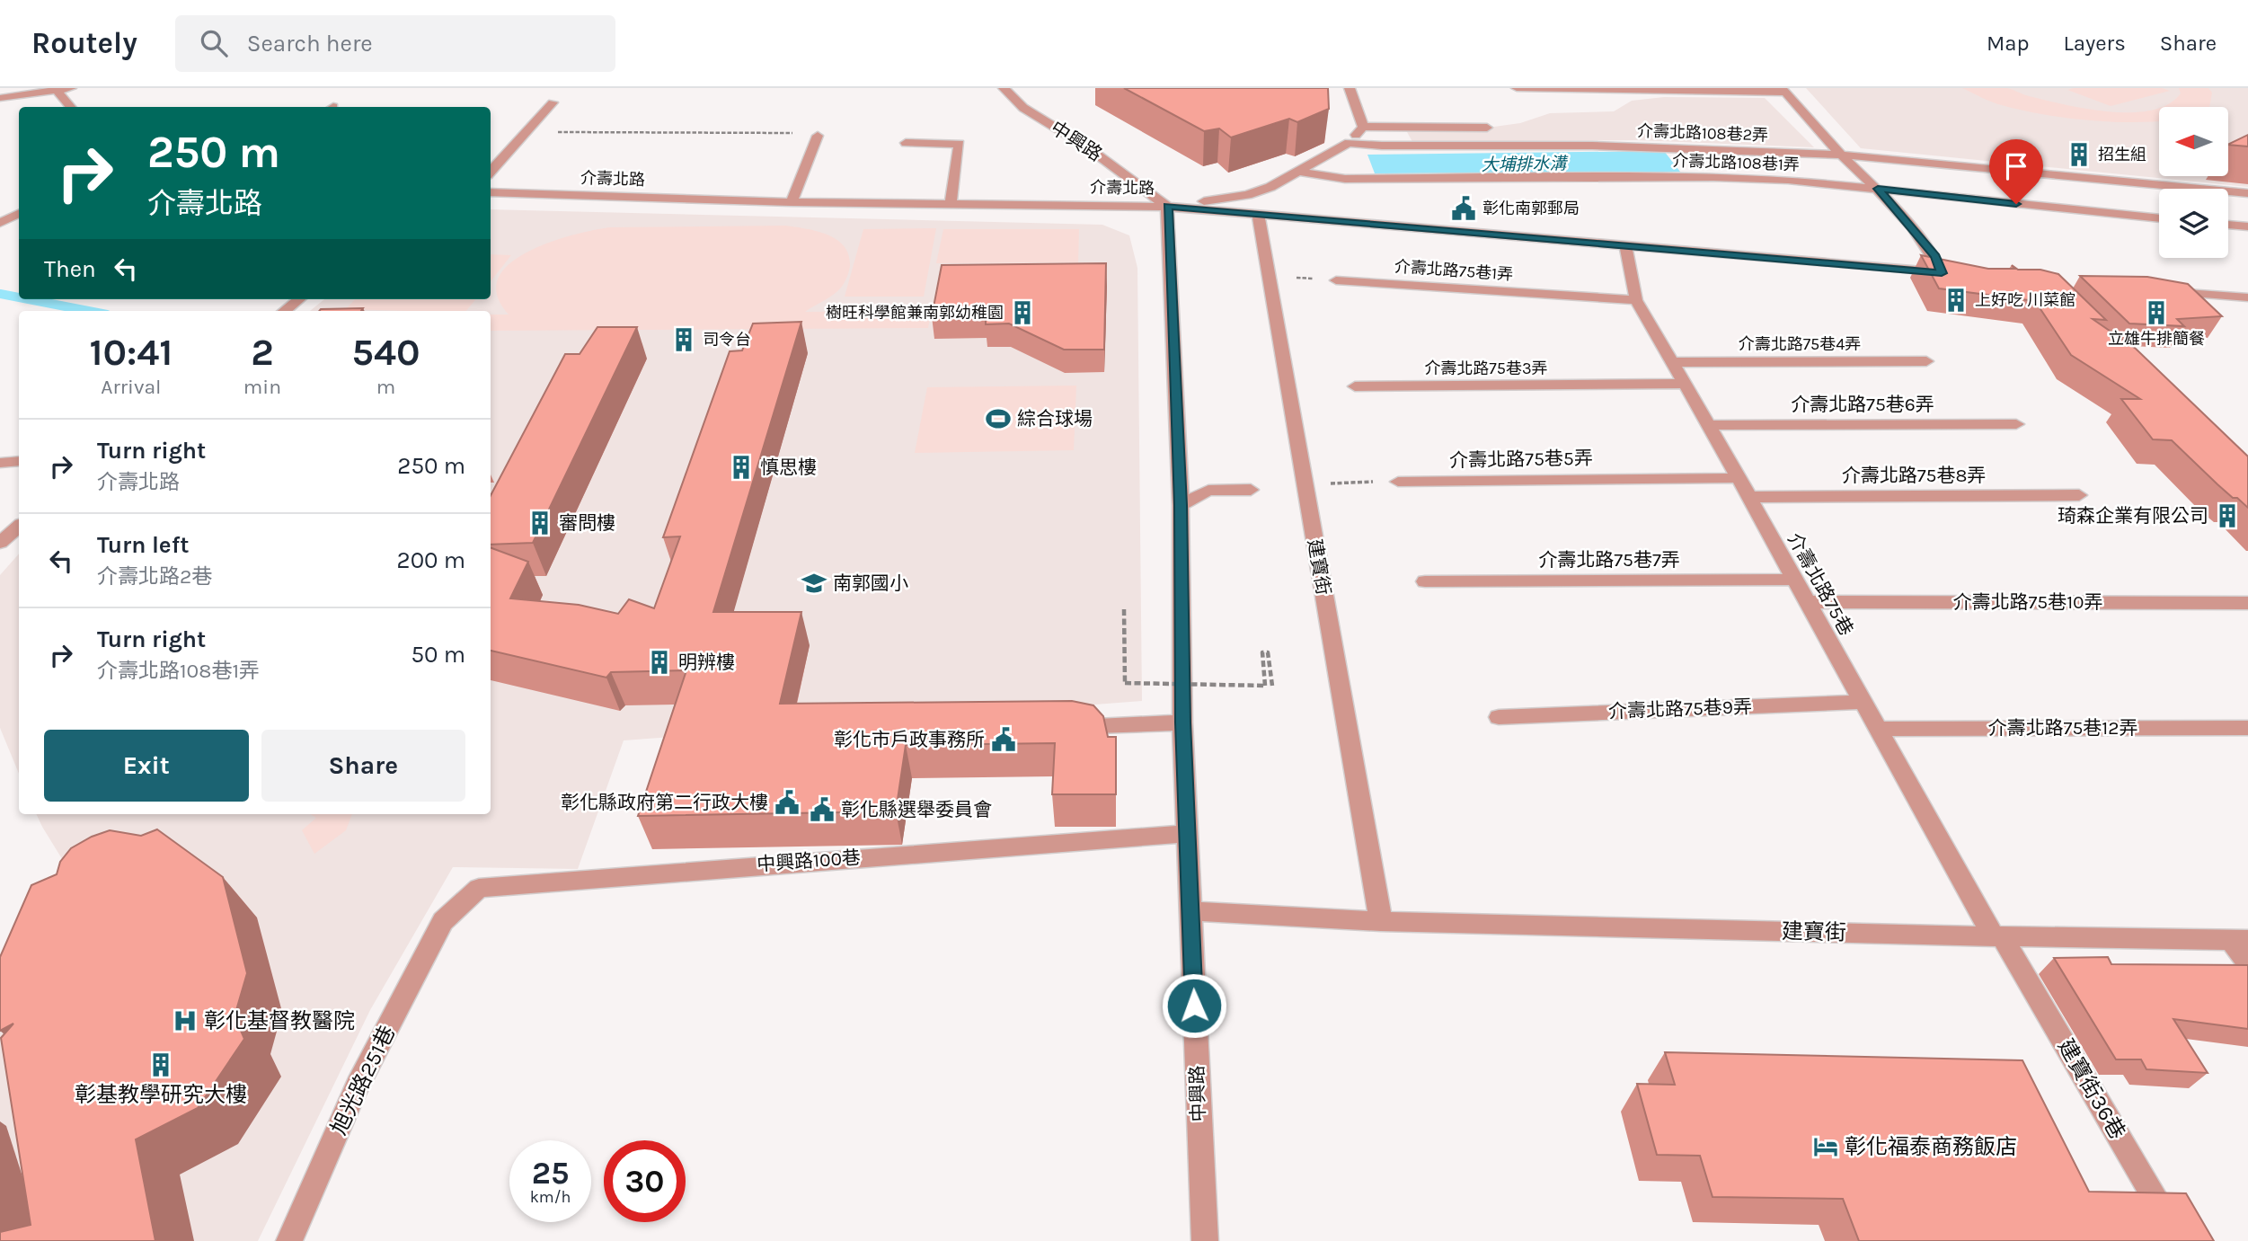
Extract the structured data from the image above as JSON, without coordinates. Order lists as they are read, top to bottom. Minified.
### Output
{"streets":{"street":["介壽北路108巷2弄","中興路","介壽北路108巷1弄","介壽北路","介壽北路75巷1弄","介壽北路75巷4弄","介壽北路75巷3弄","介壽北路75巷6弄","介壽北路75巷5弄","介壽北路75巷8弄","介壽北路75巷7弄","建寶街","介壽北路75巷","介壽北路75巷10弄","介壽北路75巷9弄","介壽北路75巷12弄","中興路100巷","旭光路251巷","建寶街36巷"]},"crossings":[["中興路","介壽北路"],["中興路","建寶街"],["中興路","中興路100巷"],["介壽北路108巷1弄","介壽北路"],["介壽北路","建寶街"],["介壽北路","介壽北路75巷"],["介壽北路75巷1弄","介壽北路75巷"],["介壽北路75巷4弄","介壽北路75巷"],["介壽北路75巷3弄","介壽北路75巷"],["介壽北路75巷6弄","介壽北路75巷"],["介壽北路75巷5弄","介壽北路75巷"],["介壽北路75巷8弄","介壽北路75巷"],["介壽北路75巷7弄","介壽北路75巷"],["建寶街","介壽北路75巷"],["建寶街","建寶街36巷"],["介壽北路75巷","介壽北路75巷10弄"],["介壽北路75巷","介壽北路75巷9弄"],["介壽北路75巷","介壽北路75巷12弄"],["介壽北路75巷","建寶街36巷"],["中興路100巷","旭光路251巷"]],"water":["大埔排水溝"],"places":{"building":["招生組","上好吃 川菜館","樹旺科學館兼南郭幼稚園","立雄牛排簡餐","司令台","慎思樓","琦森企業有限公司","審問樓","明辨樓","彰基教學研究大樓"],"public building":["彰化南郭郵局","彰化市戶政事務所","彰化縣政府第二行政大樓","彰化縣選舉委員會"],"sports":["綜合球場"],"school or university":["南郭國小"],"hospital":["彰化基督教醫院"],"hotel":["彰化福泰商務飯店"]},"north":"left","page":{"header":"Routely","search":"Search here","nav":["Map","Layers","Share"],"turn":["250 m","介壽北路"],"then":"Then","eta":["10:41","Arrival","2","min","540","m"],"list":[{"name":"Turn right","note":"介壽北路","value":"250 m"},{"name":"Turn left","note":"介壽北路2巷","value":"200 m"},{"name":"Turn right","note":"介壽北路108巷1弄","value":"50 m"}],"buttons":["Exit","Share"],"speed":"25 km/h","limit":"30"}}
